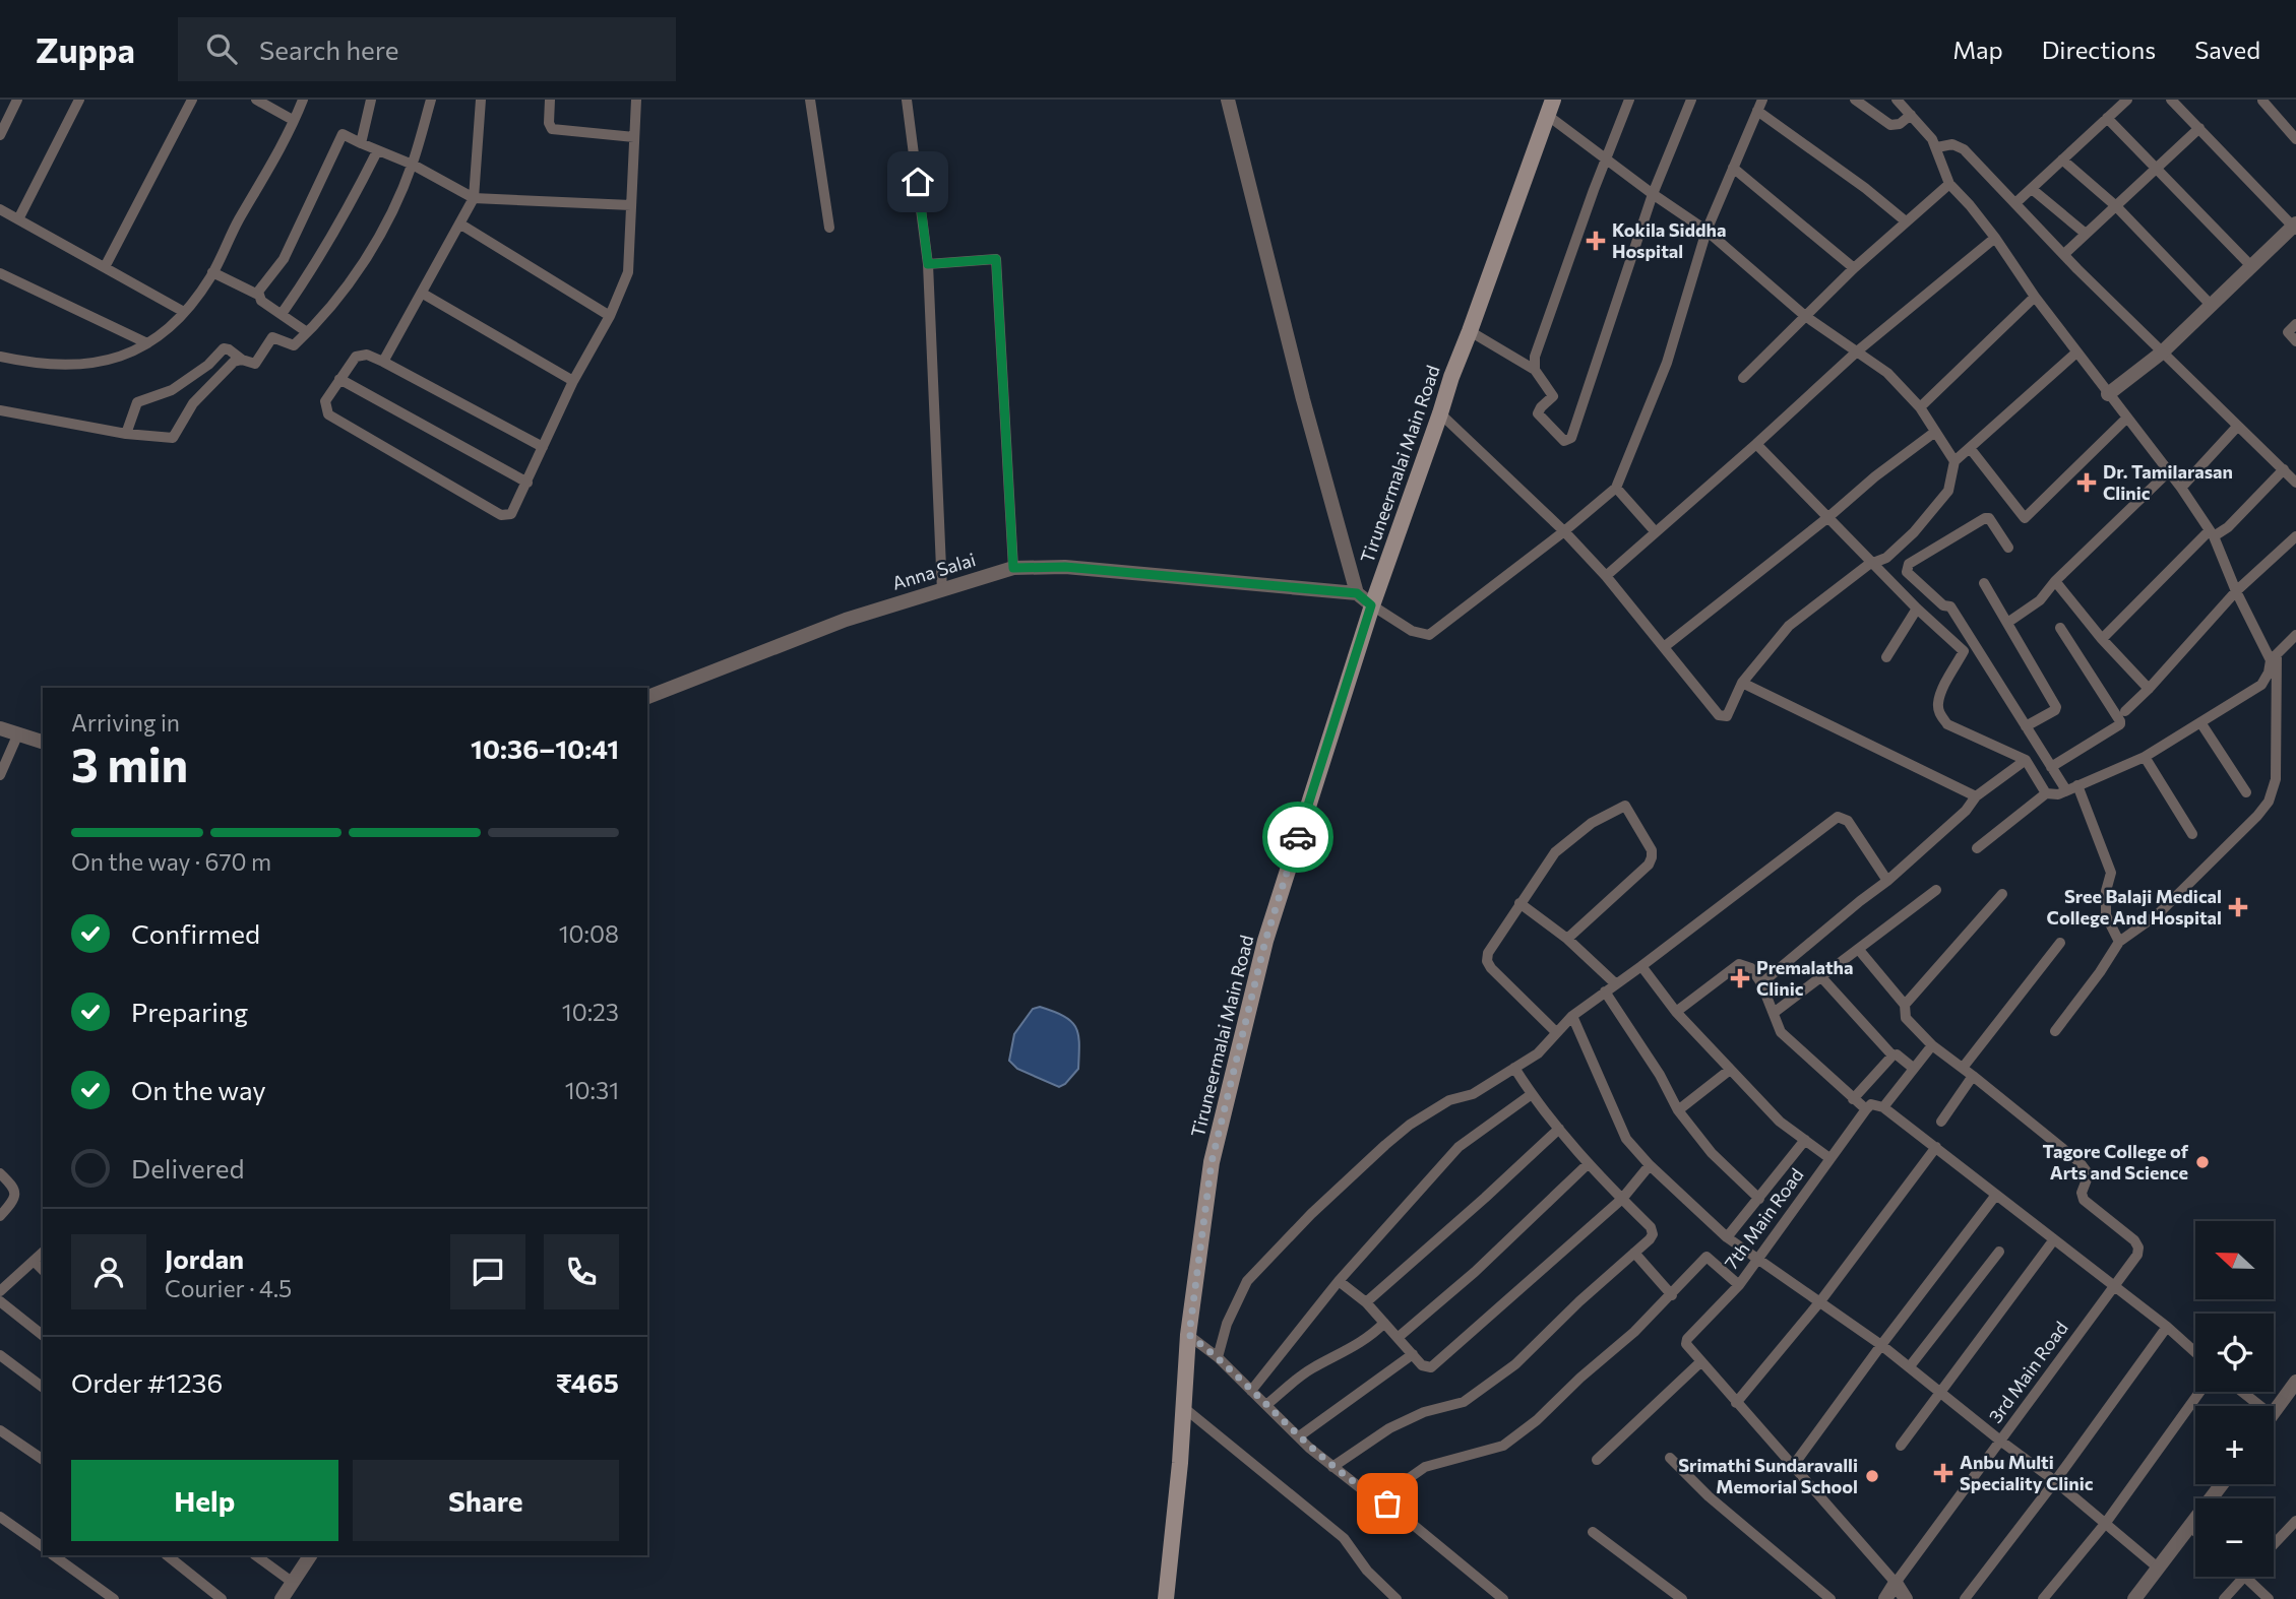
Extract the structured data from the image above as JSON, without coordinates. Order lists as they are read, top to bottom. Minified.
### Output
{"streets":{"main road":["Tiruneermalai Main Road"],"street":["Anna Salai","7th Main Road","3rd Main Road"]},"places":{"health":["Kokila Siddha Hospital","Dr. Tamilarasan Clinic","Sree Balaji Medical College And Hospital","Premalatha Clinic","Anbu Multi Speciality Clinic"],"other":["Tagore College of Arts and Science","Srimathi Sundaravalli Memorial School"]},"north":"left","page":{"header":"Zuppa","search":"Search here","nav":["Map","Directions","Saved"],"heading":["3 min","Arriving in","10:36–10:41"],"panel":["Jordan","Courier · 4.5","Order #1236","₹465"],"bar":"On the way · 670 m","list":[["Confirmed","10:08"],["Preparing","10:23"],["On the way","10:31"],"Delivered"],"map_buttons":["+","−"],"buttons":["Help","Share"]}}
